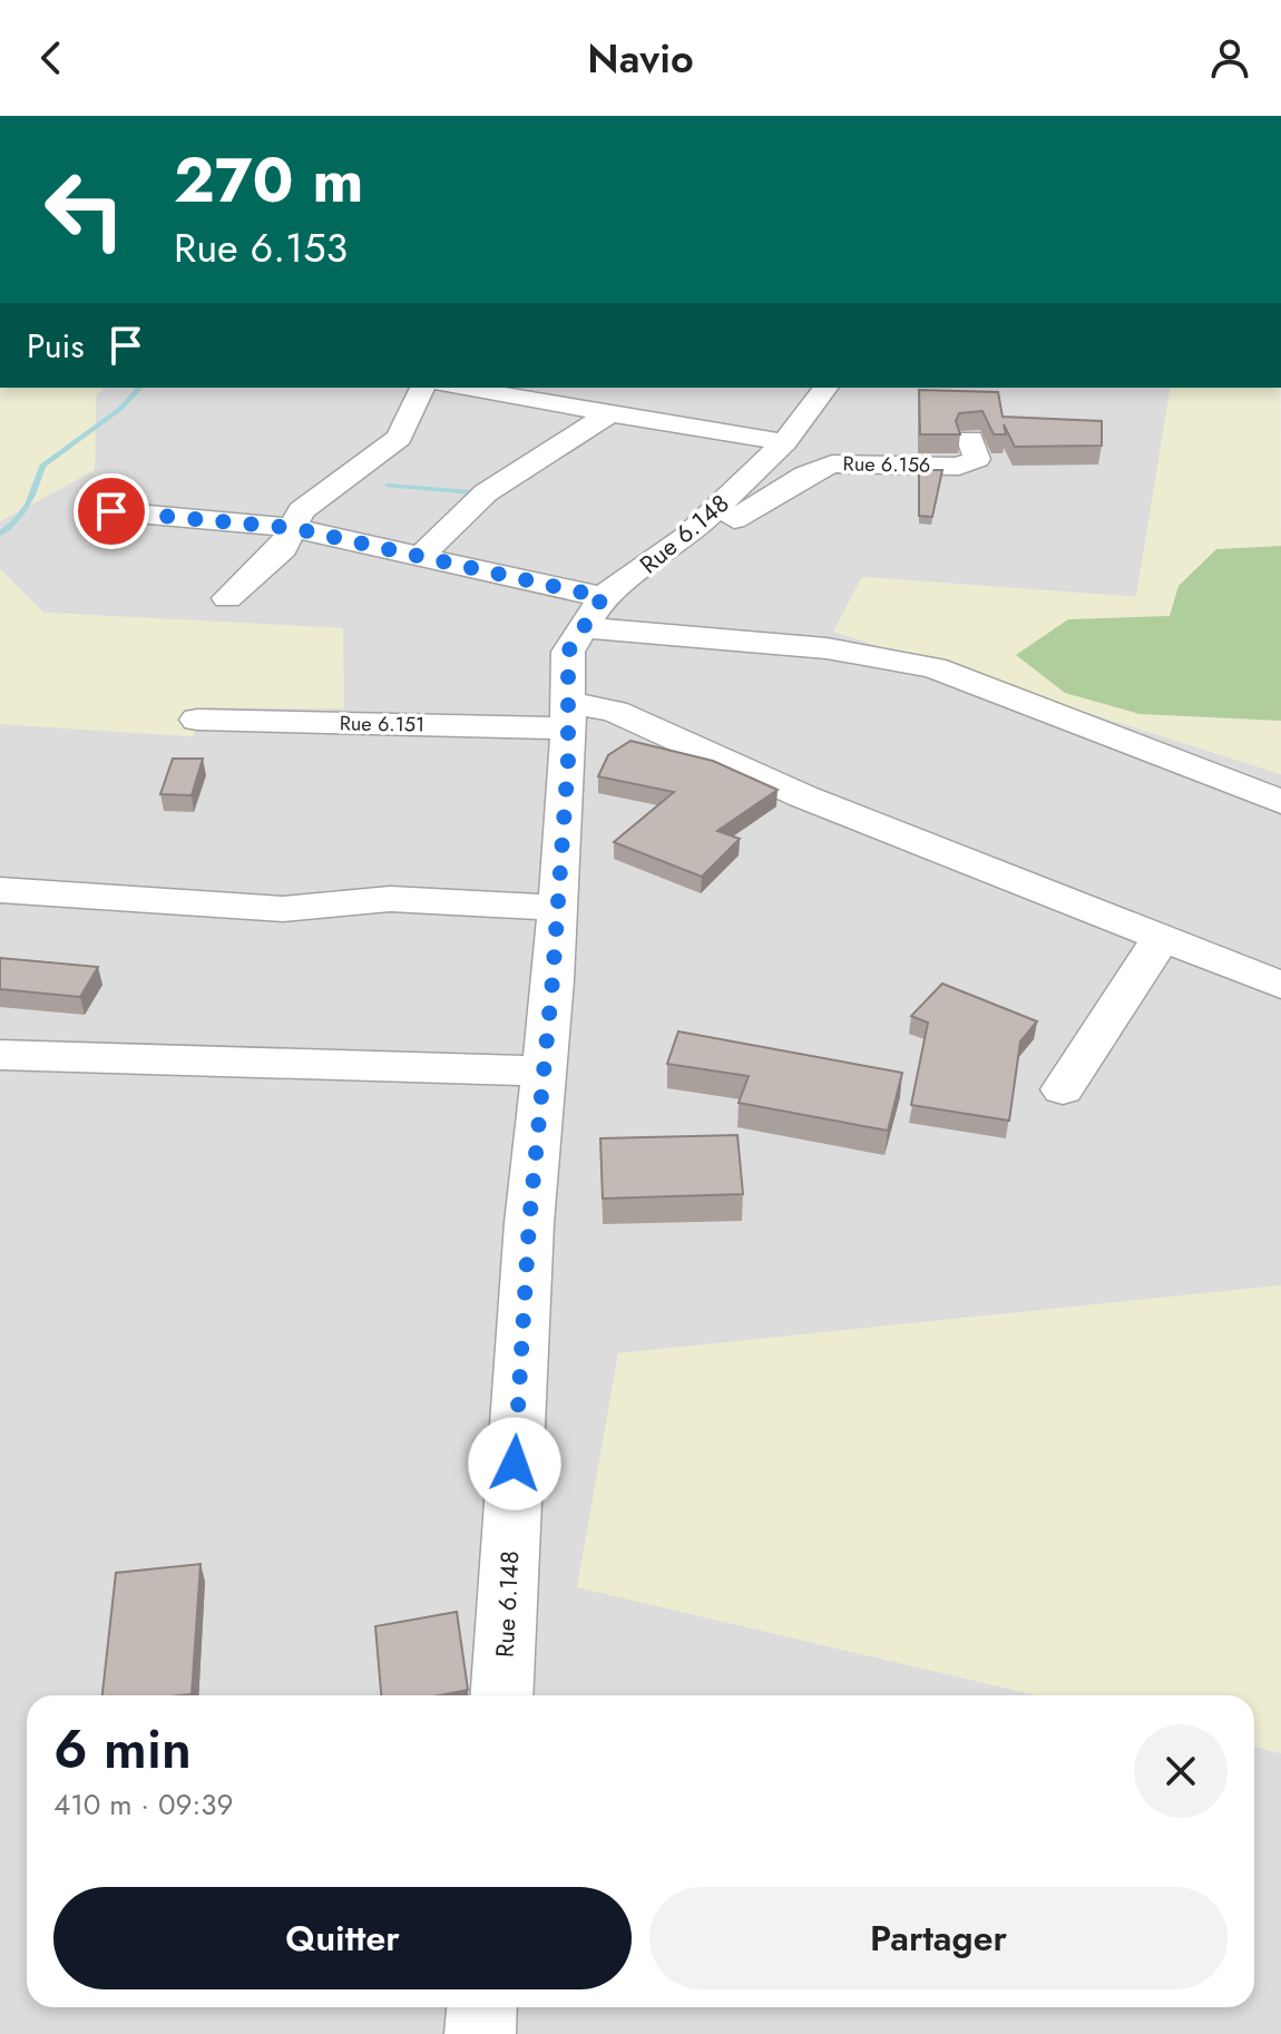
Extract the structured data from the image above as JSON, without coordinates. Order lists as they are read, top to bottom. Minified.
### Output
{"streets":{"street":["Rue 6.156","Rue 6.148","Rue 6.151"]},"crossings":[["Rue 6.156","Rue 6.148"],["Rue 6.148","Rue 6.151"]],"page":{"header":"Navio","turn":["270 m","Rue 6.153"],"then":"Puis","heading":["6 min","410 m · 09:39"],"buttons":["Quitter","Partager"]}}
